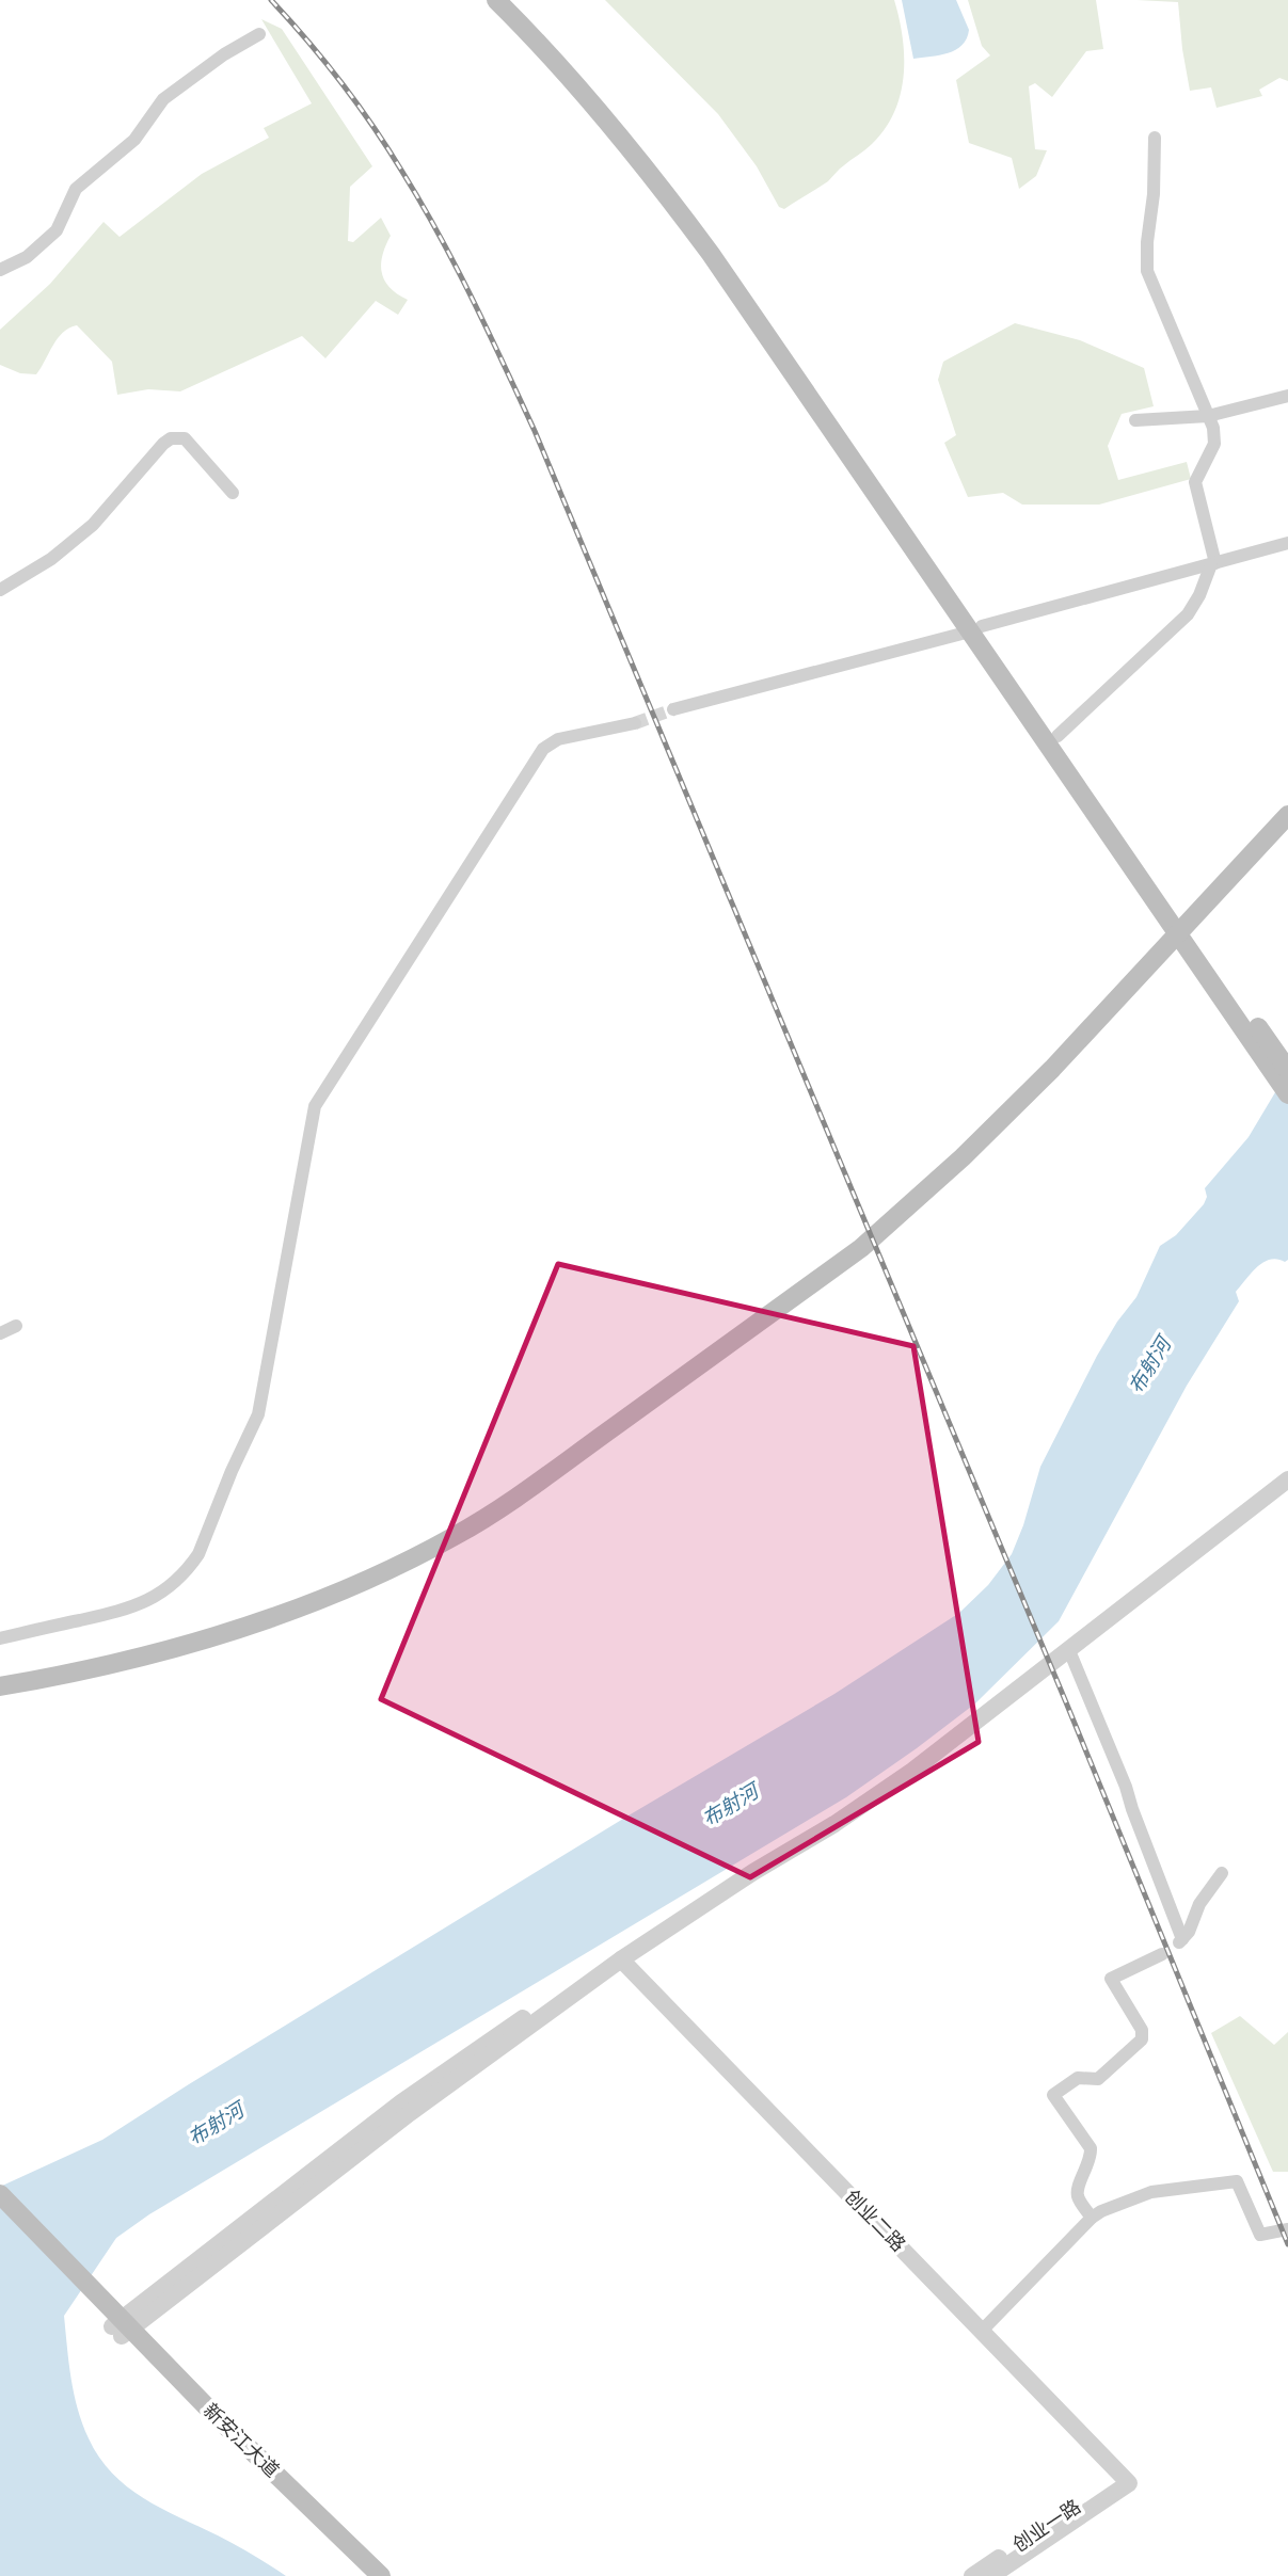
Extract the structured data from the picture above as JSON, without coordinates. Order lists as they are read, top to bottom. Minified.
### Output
{"streets":{"main road":["新安江大道"],"street":["创业二路","创业一路"]},"crossings":[["创业二路","创业一路"]],"water":["布射河"]}
